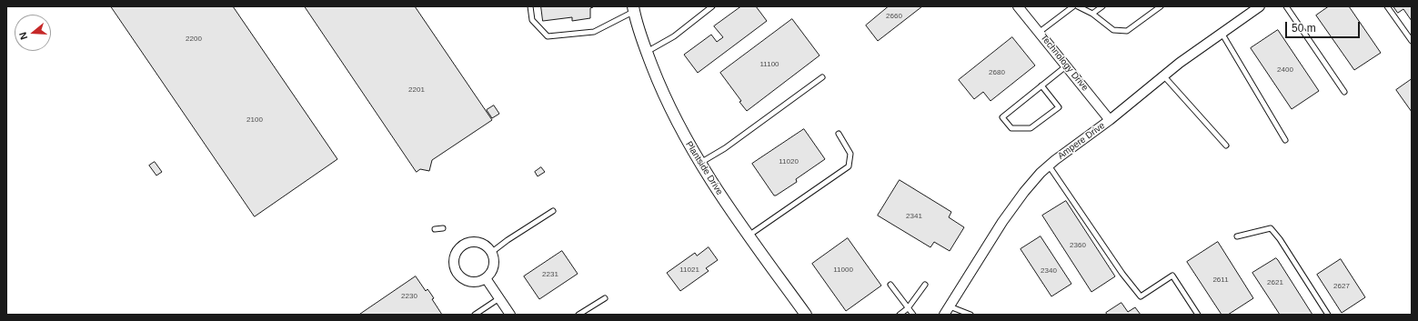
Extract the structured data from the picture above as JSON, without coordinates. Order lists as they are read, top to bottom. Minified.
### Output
{"streets":{"street":["Technology Drive","Ampere Drive","Plantside Drive"]},"crossings":[["Technology Drive","Ampere Drive"]],"house_numbers":["2660","2200","11100","2400","2680","2201","2100","11020","2341","2360","11021","11000","2340","2231","2611","2621","2627","2230"],"scale_bar":"50 m","north":"left"}
